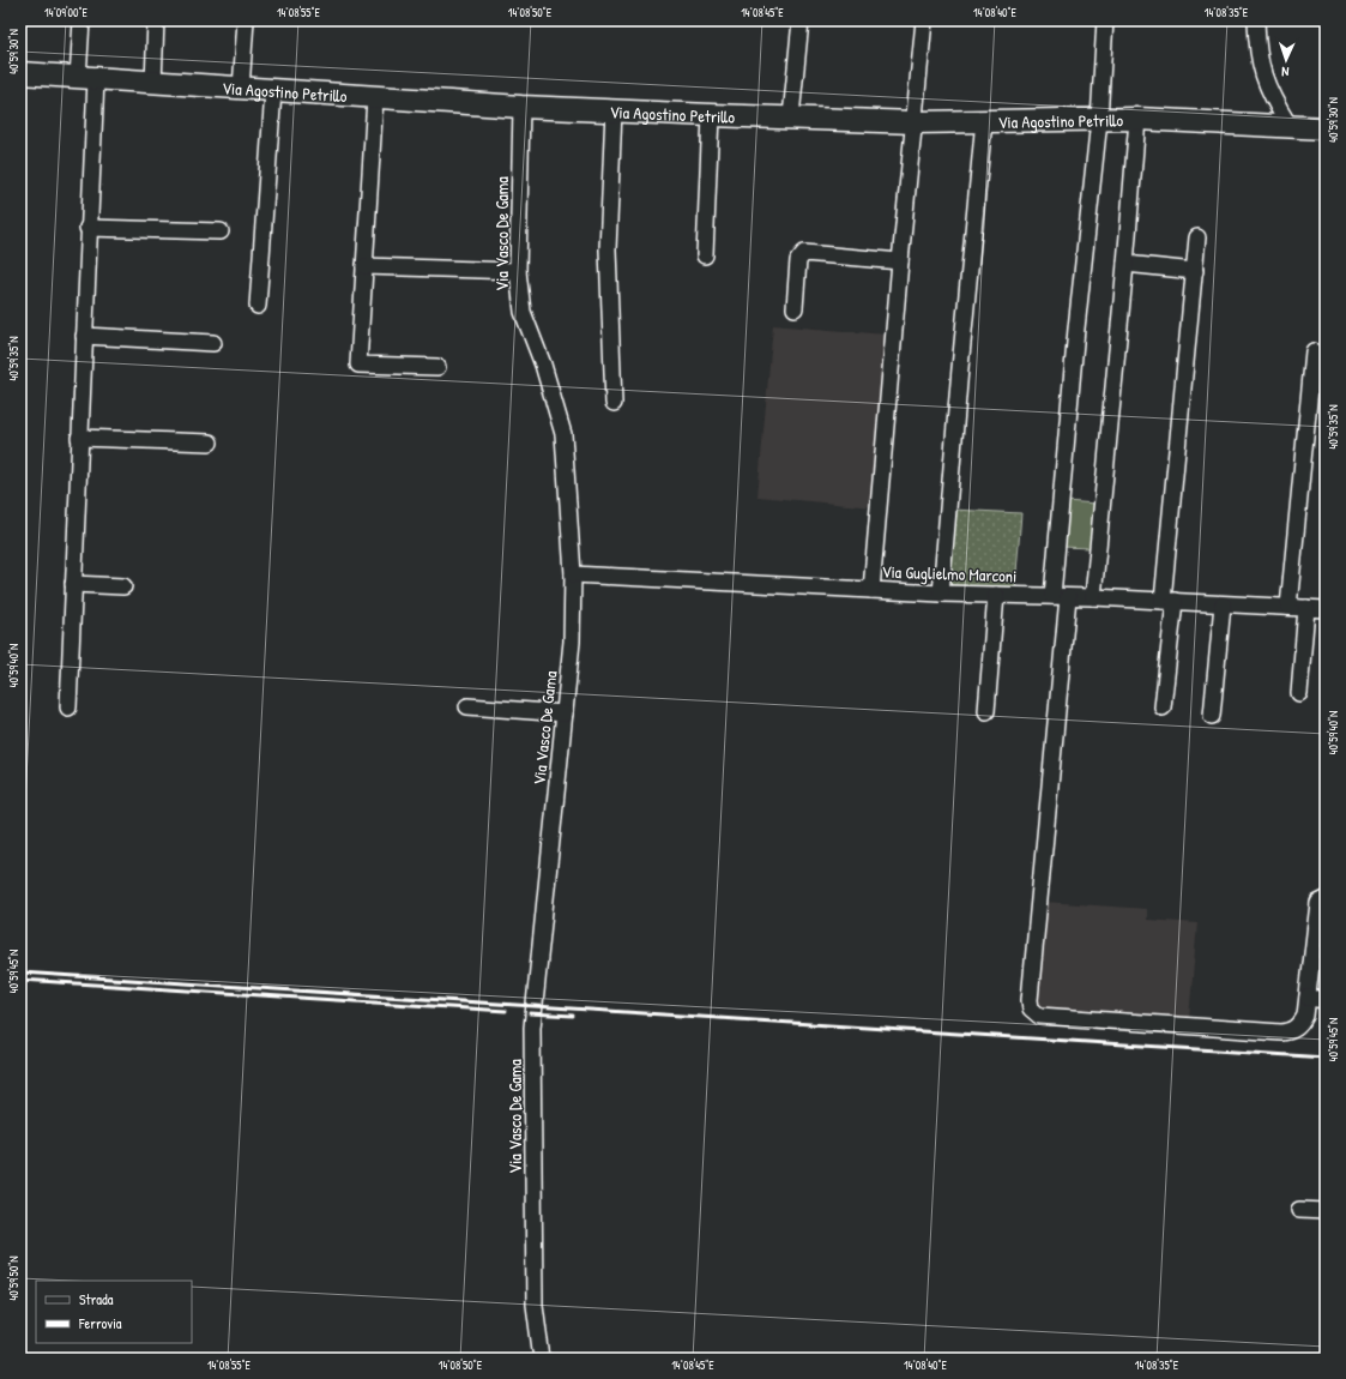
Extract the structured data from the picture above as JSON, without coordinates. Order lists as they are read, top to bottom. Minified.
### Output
{"streets":{"street":["Via Agostino Petrillo","Via Vasco De Gama","Via Guglielmo Marconi"]},"crossings":[["Via Agostino Petrillo","Via Vasco De Gama"],["Via Vasco De Gama","Via Guglielmo Marconi"]],"legend":["Strada","Ferrovia"],"north":"bottom","coordinates":["14°09'00\"E","14°08'55\"E","14°08'50\"E","14°08'45\"E","14°08'40\"E","14°08'35\"E","40°59'30\"N","40°59'35\"N","40°59'40\"N","40°59'45\"N","40°59'50\"N"]}
